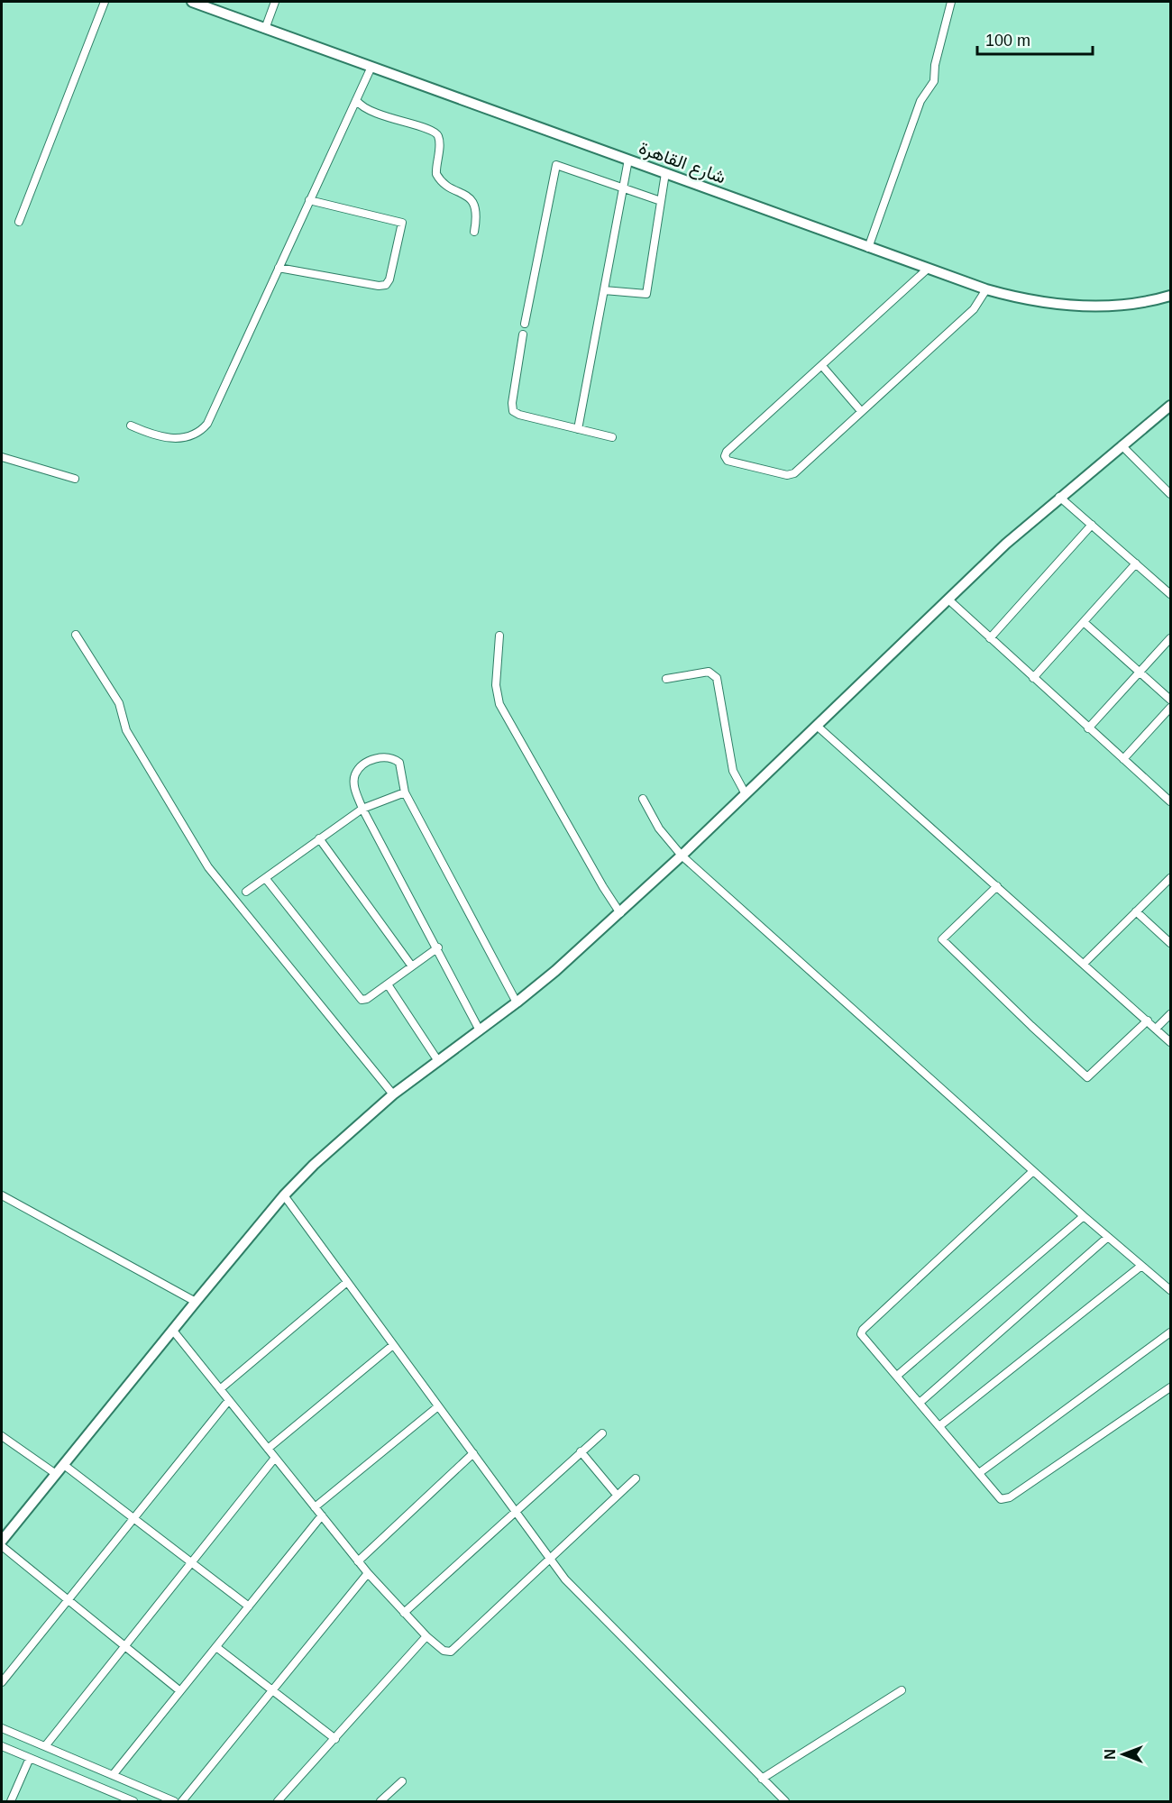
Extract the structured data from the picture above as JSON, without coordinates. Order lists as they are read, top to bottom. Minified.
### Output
{"streets":{"main road":["شارع القاهرة"]},"scale_bar":"100 m","north":"left"}
